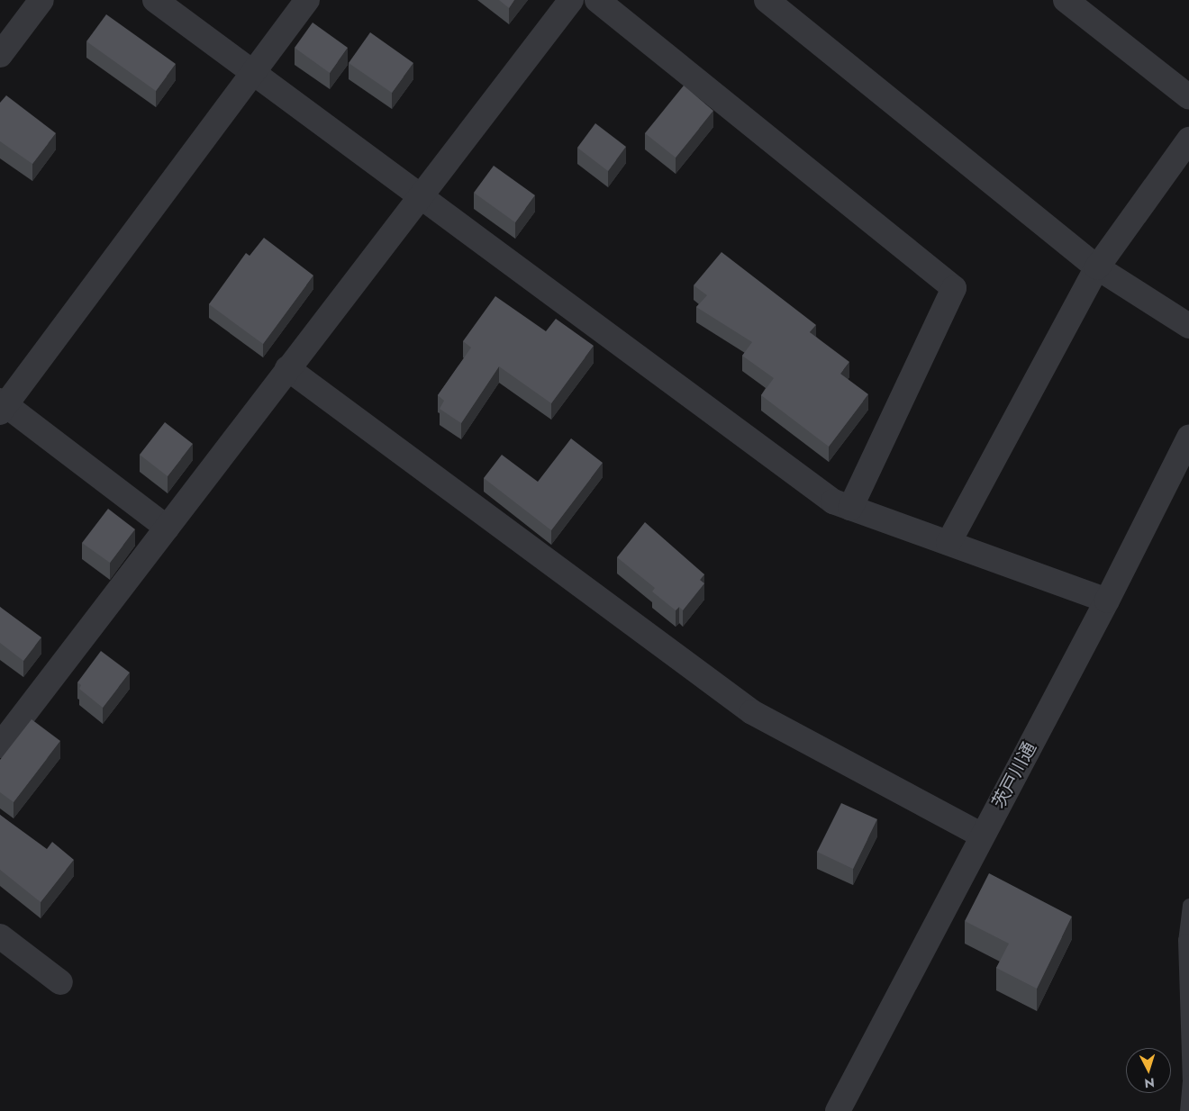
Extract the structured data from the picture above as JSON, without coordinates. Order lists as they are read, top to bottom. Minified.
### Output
{"streets":{"street":["茨戸川通"]},"north":"bottom"}
